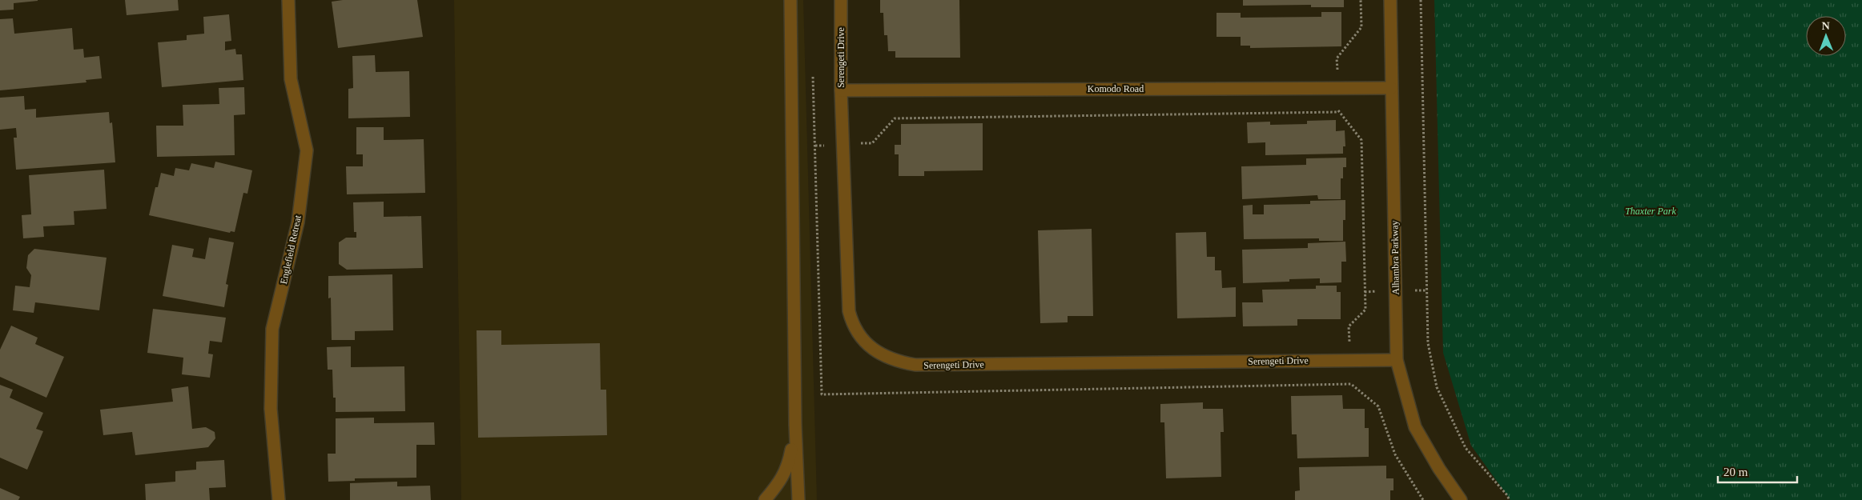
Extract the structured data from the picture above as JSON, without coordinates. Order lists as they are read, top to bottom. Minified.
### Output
{"streets":{"street":["Serengeti Drive","Komodo Road","Englefield Retreat","Alhambra Parkway"]},"crossings":[["Serengeti Drive","Komodo Road"],["Serengeti Drive","Alhambra Parkway"],["Komodo Road","Alhambra Parkway"]],"parks":["Thaxter Park"],"scale_bar":"20 m","north":"top"}
